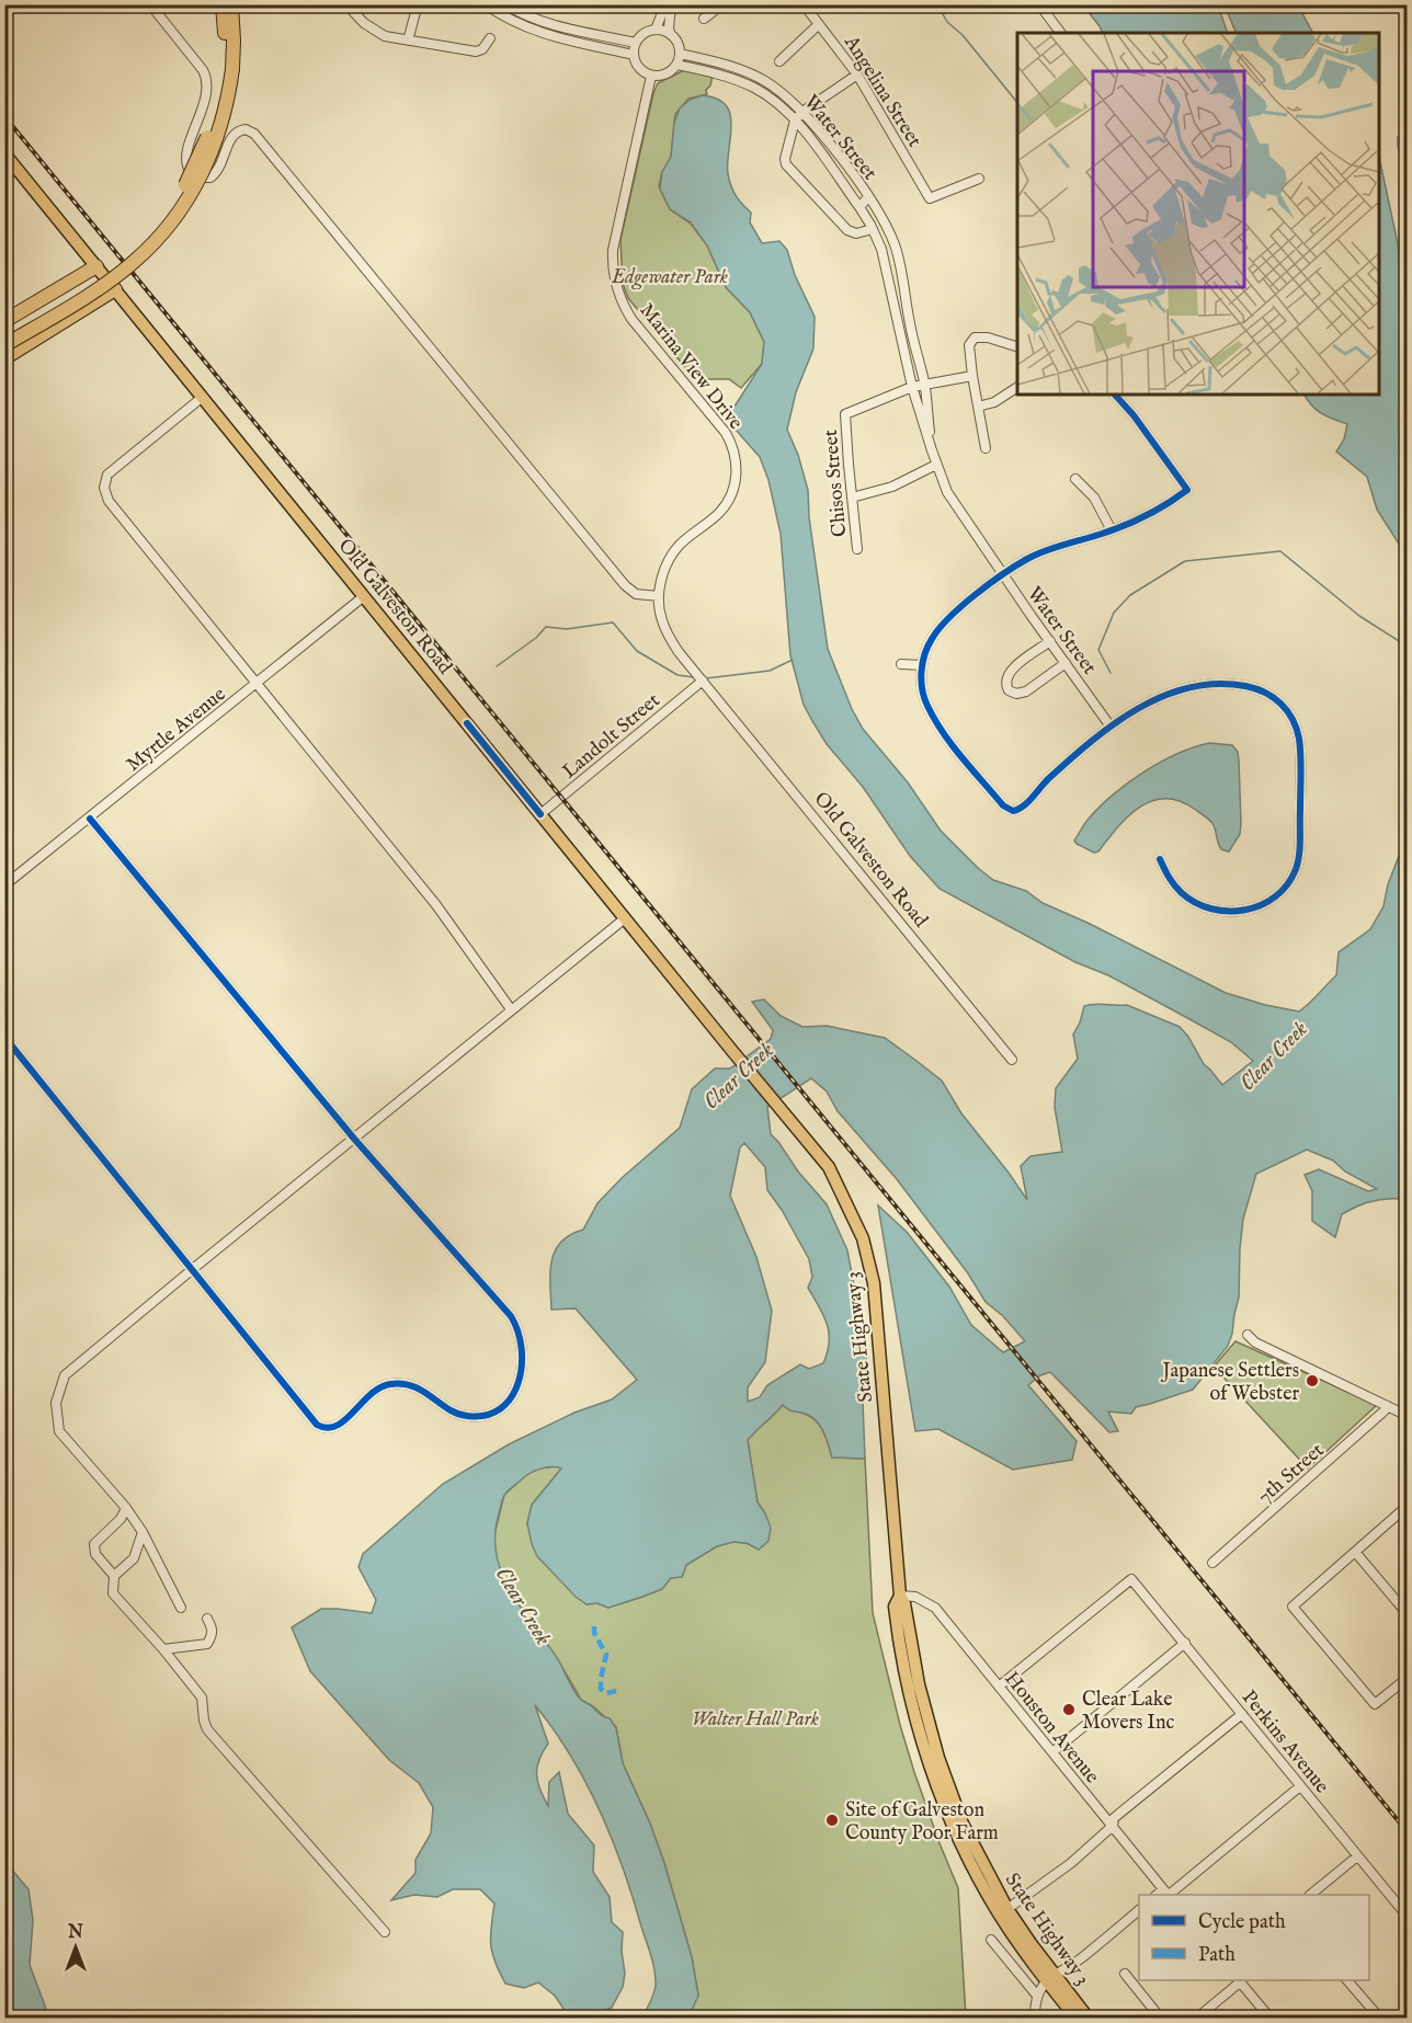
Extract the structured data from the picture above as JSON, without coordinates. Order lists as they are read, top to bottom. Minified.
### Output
{"streets":{"main road":["Old Galveston Road","State Highway 3"],"street":["Angelina Street","Water Street","Marina View Drive","Chisos Street","Myrtle Avenue","Landolt Street","7th Street","Houston Avenue","Perkins Avenue"]},"crossings":[["Water Street","Marina View Drive"],["Water Street","Chisos Street"],["Marina View Drive","Old Galveston Road"],["Marina View Drive","Landolt Street"],["Old Galveston Road","Myrtle Avenue"],["Old Galveston Road","Landolt Street"],["Old Galveston Road","State Highway 3"],["State Highway 3","Houston Avenue"],["Houston Avenue","Perkins Avenue"]],"water":["Clear Creek"],"parks":["Edgewater Park","Walter Hall Park"],"places":["Japanese Settlers of Webster","Clear Lake Movers Inc","Site of Galveston County Poor Farm"],"legend":["Cycle path","Path"],"north":"top"}
